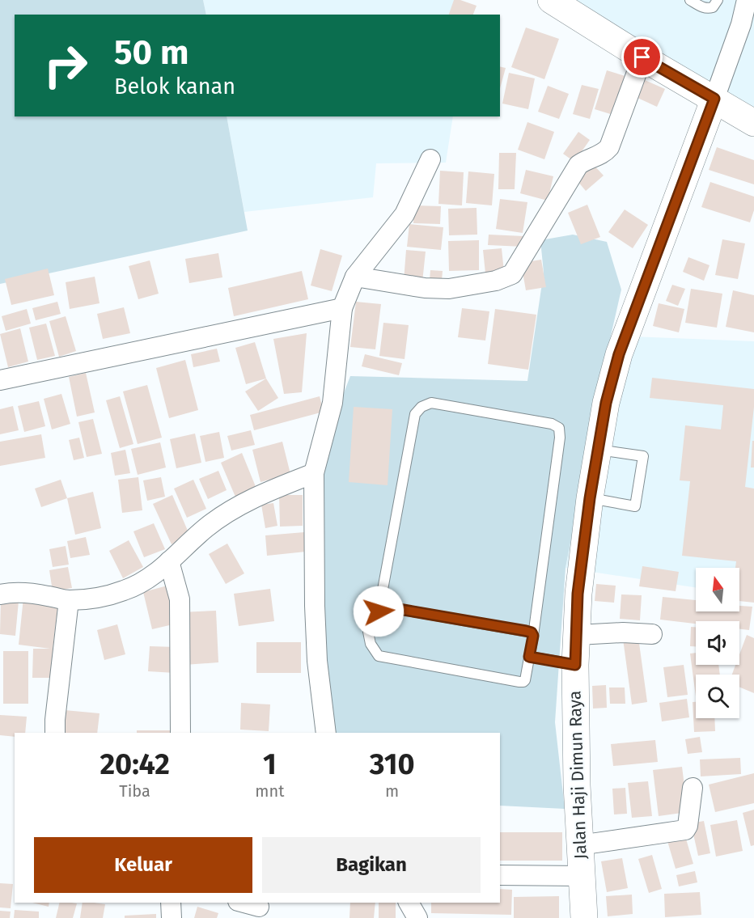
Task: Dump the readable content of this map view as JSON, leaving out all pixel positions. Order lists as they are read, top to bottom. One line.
{"streets":{"street":["Jalan Haji Dimun Raya"]},"north":"top","page":{"turn":["50 m","Belok kanan"],"eta":["20:42","Tiba","1","mnt","310","m"],"buttons":["Keluar","Bagikan"]}}
